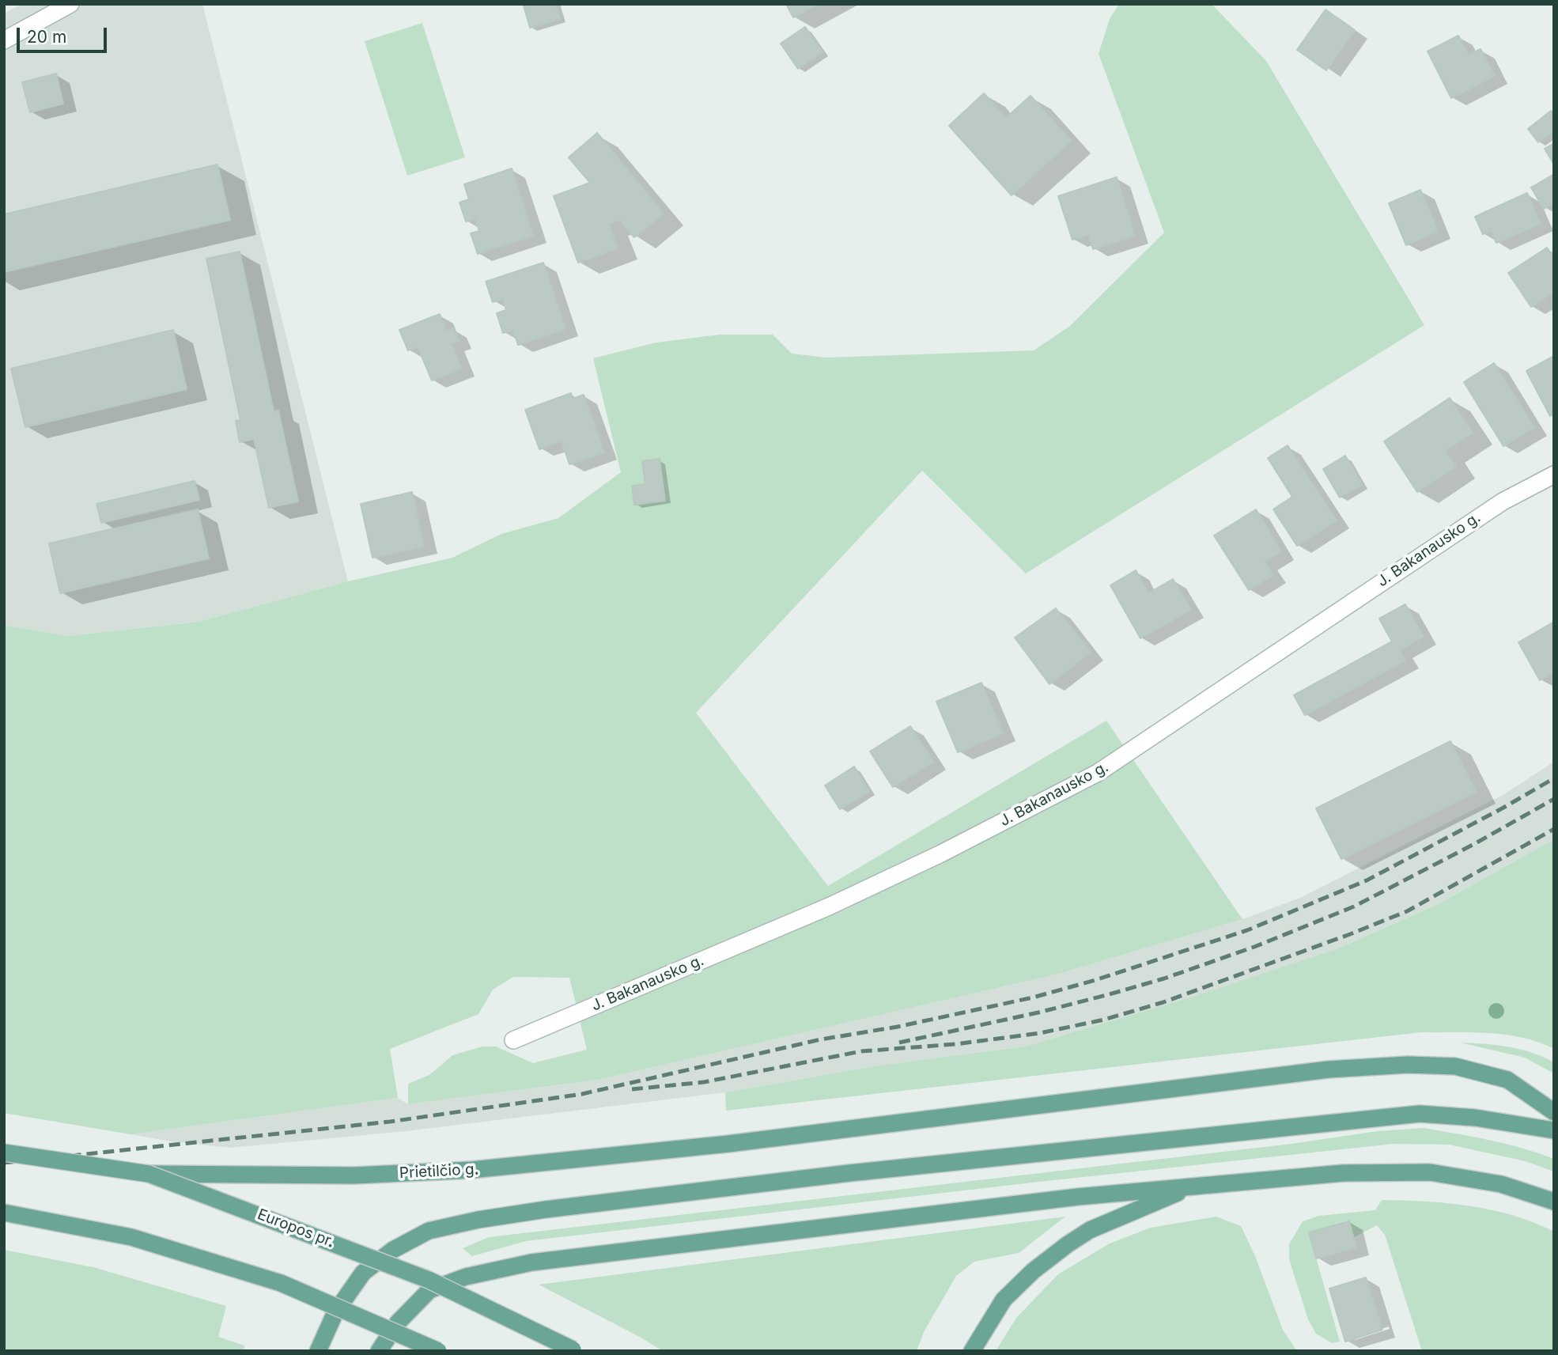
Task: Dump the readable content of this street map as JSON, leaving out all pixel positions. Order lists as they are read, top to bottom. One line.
{"streets":{"main road":["Prietilčio g.","Europos pr."],"street":["J. Bakanausko g."]},"crossings":[["Prietilčio g.","Europos pr."]],"scale_bar":"20 m"}
